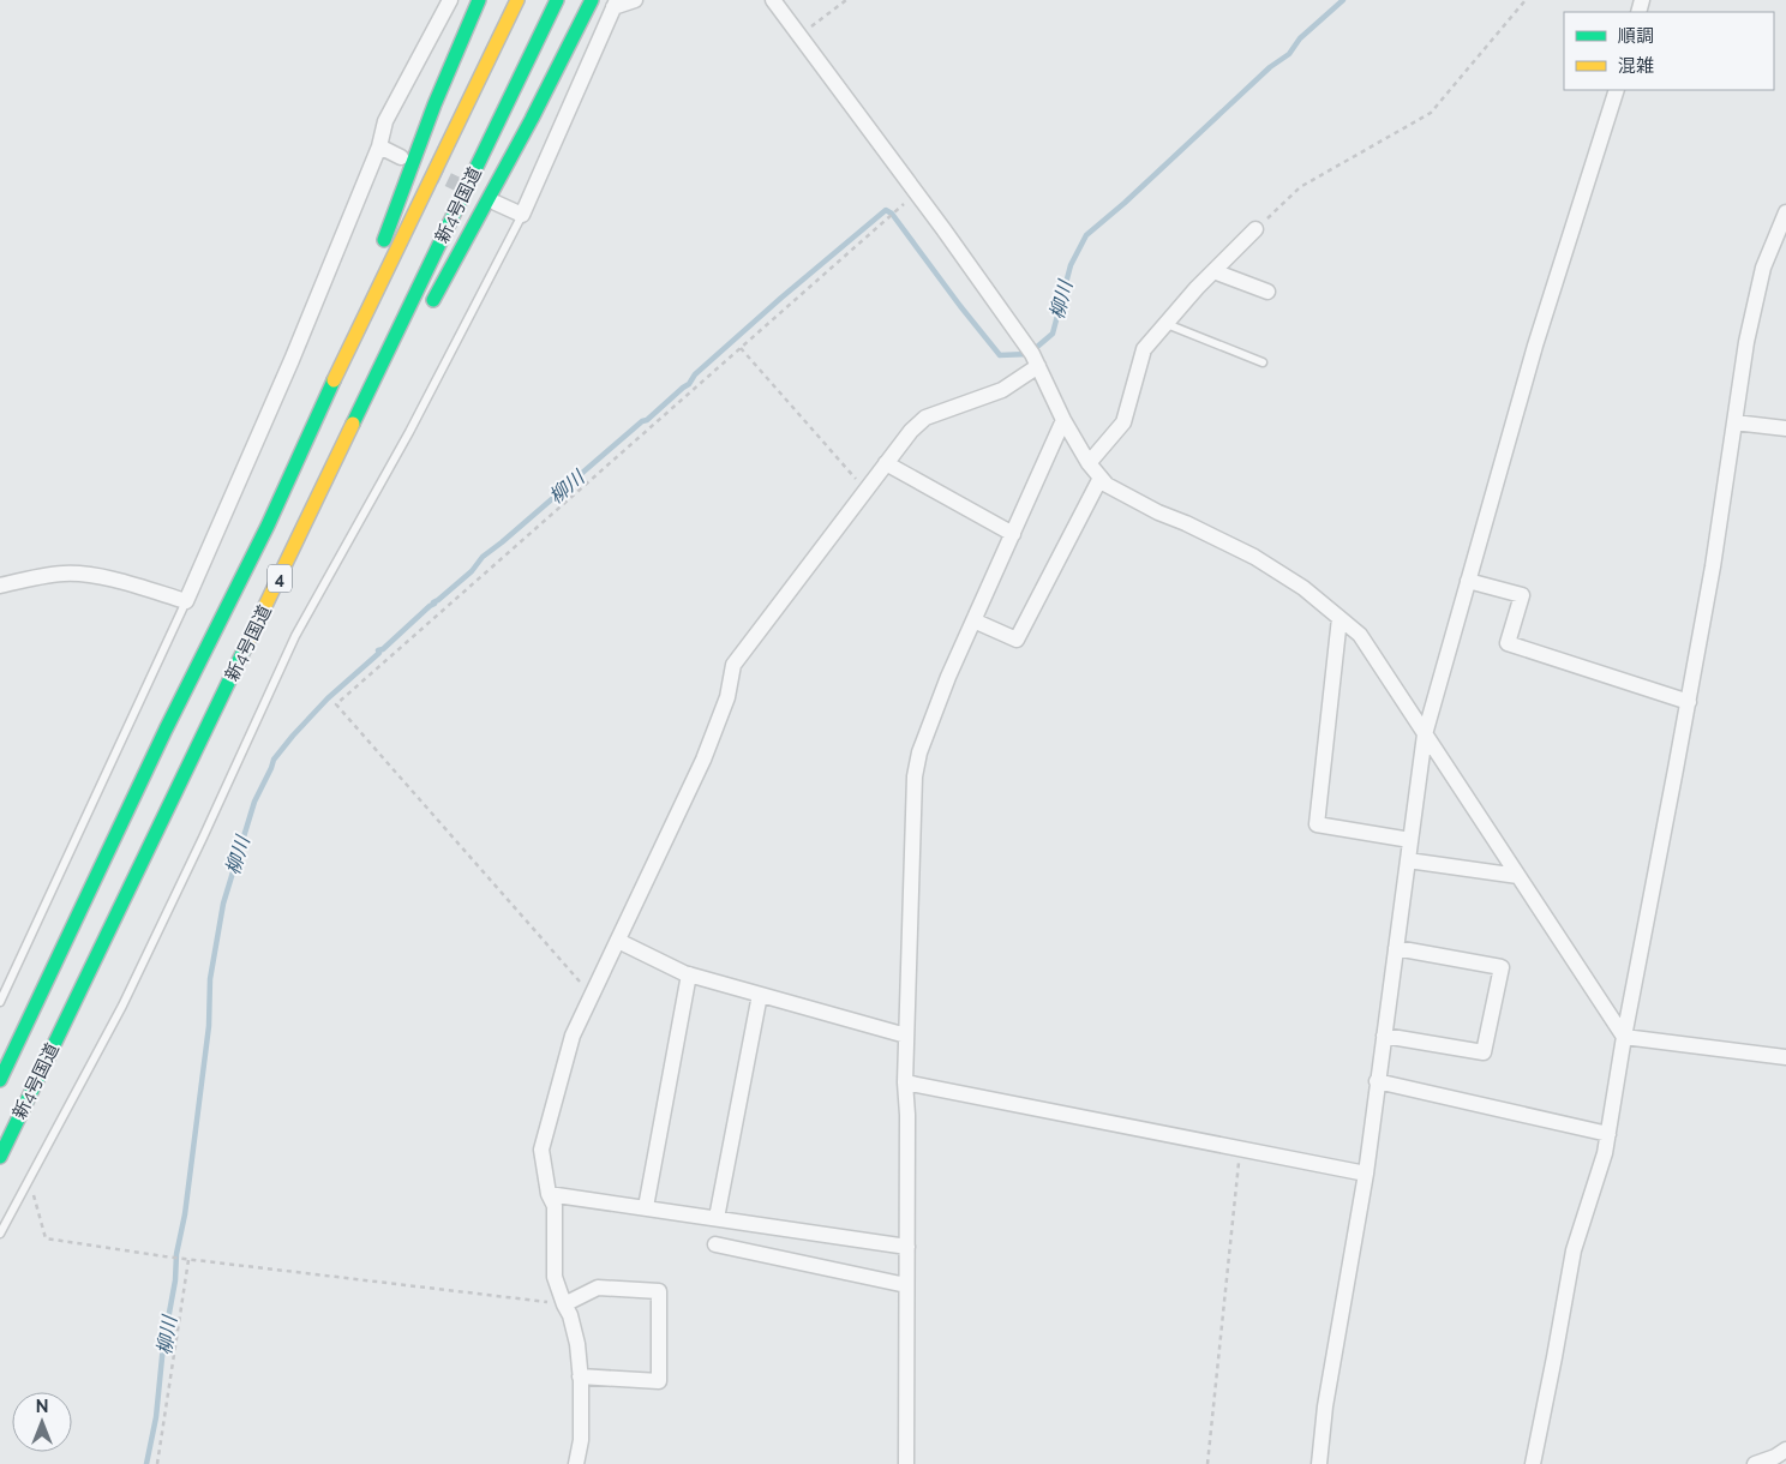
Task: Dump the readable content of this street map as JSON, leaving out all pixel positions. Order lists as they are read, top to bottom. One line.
{"streets":{"highway":["新4号国道","4"]},"water":["柳川"],"legend":["順調","混雑"],"north":"top"}
